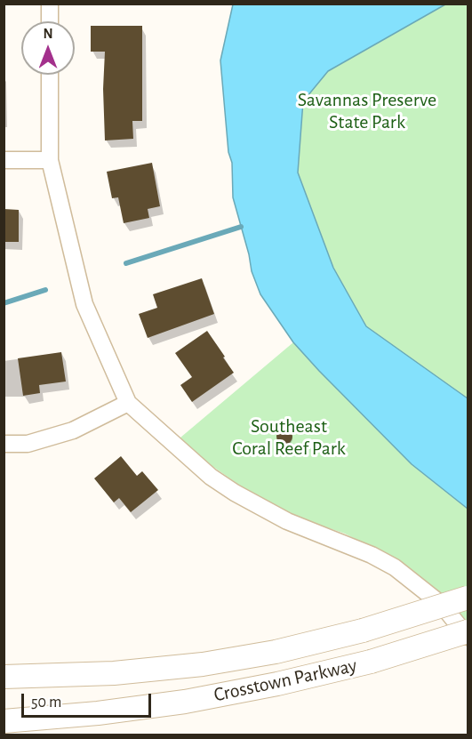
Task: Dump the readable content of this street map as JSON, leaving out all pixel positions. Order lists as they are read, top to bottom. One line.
{"streets":{"main road":["Crosstown Parkway"]},"parks":["Savannas Preserve State Park","Southeast Coral Reef Park"],"scale_bar":"50 m","north":"top"}
